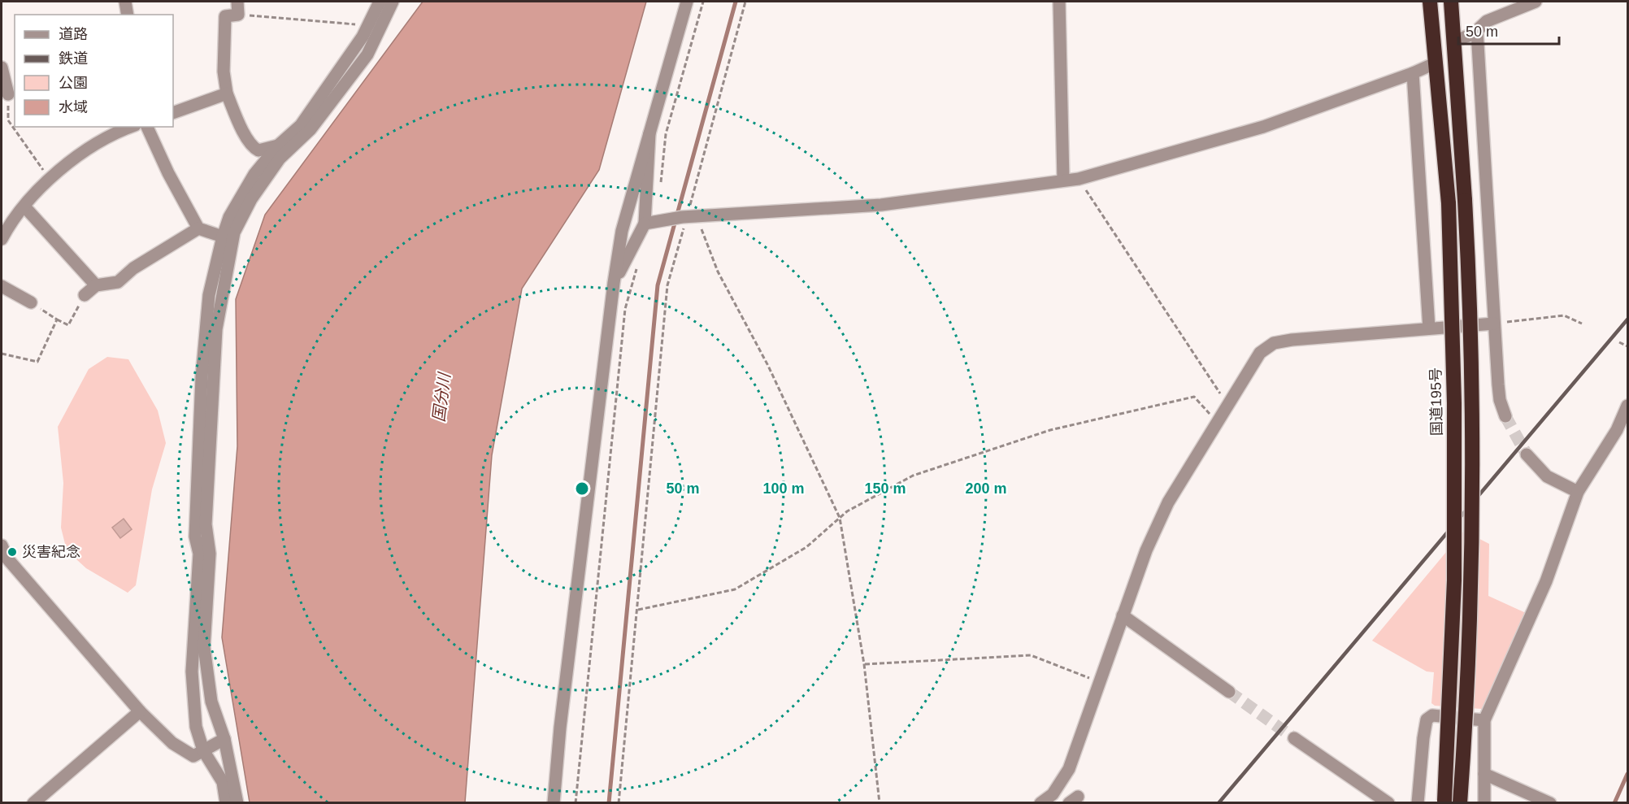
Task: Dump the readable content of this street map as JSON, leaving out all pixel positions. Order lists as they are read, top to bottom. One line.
{"streets":{"highway":["国道195号"]},"water":["国分川"],"places":["災害紀念"],"legend":["道路","鉄道","公園","水域"],"scale_bar":"50 m","rings":["50 m","100 m","150 m","200 m"]}
